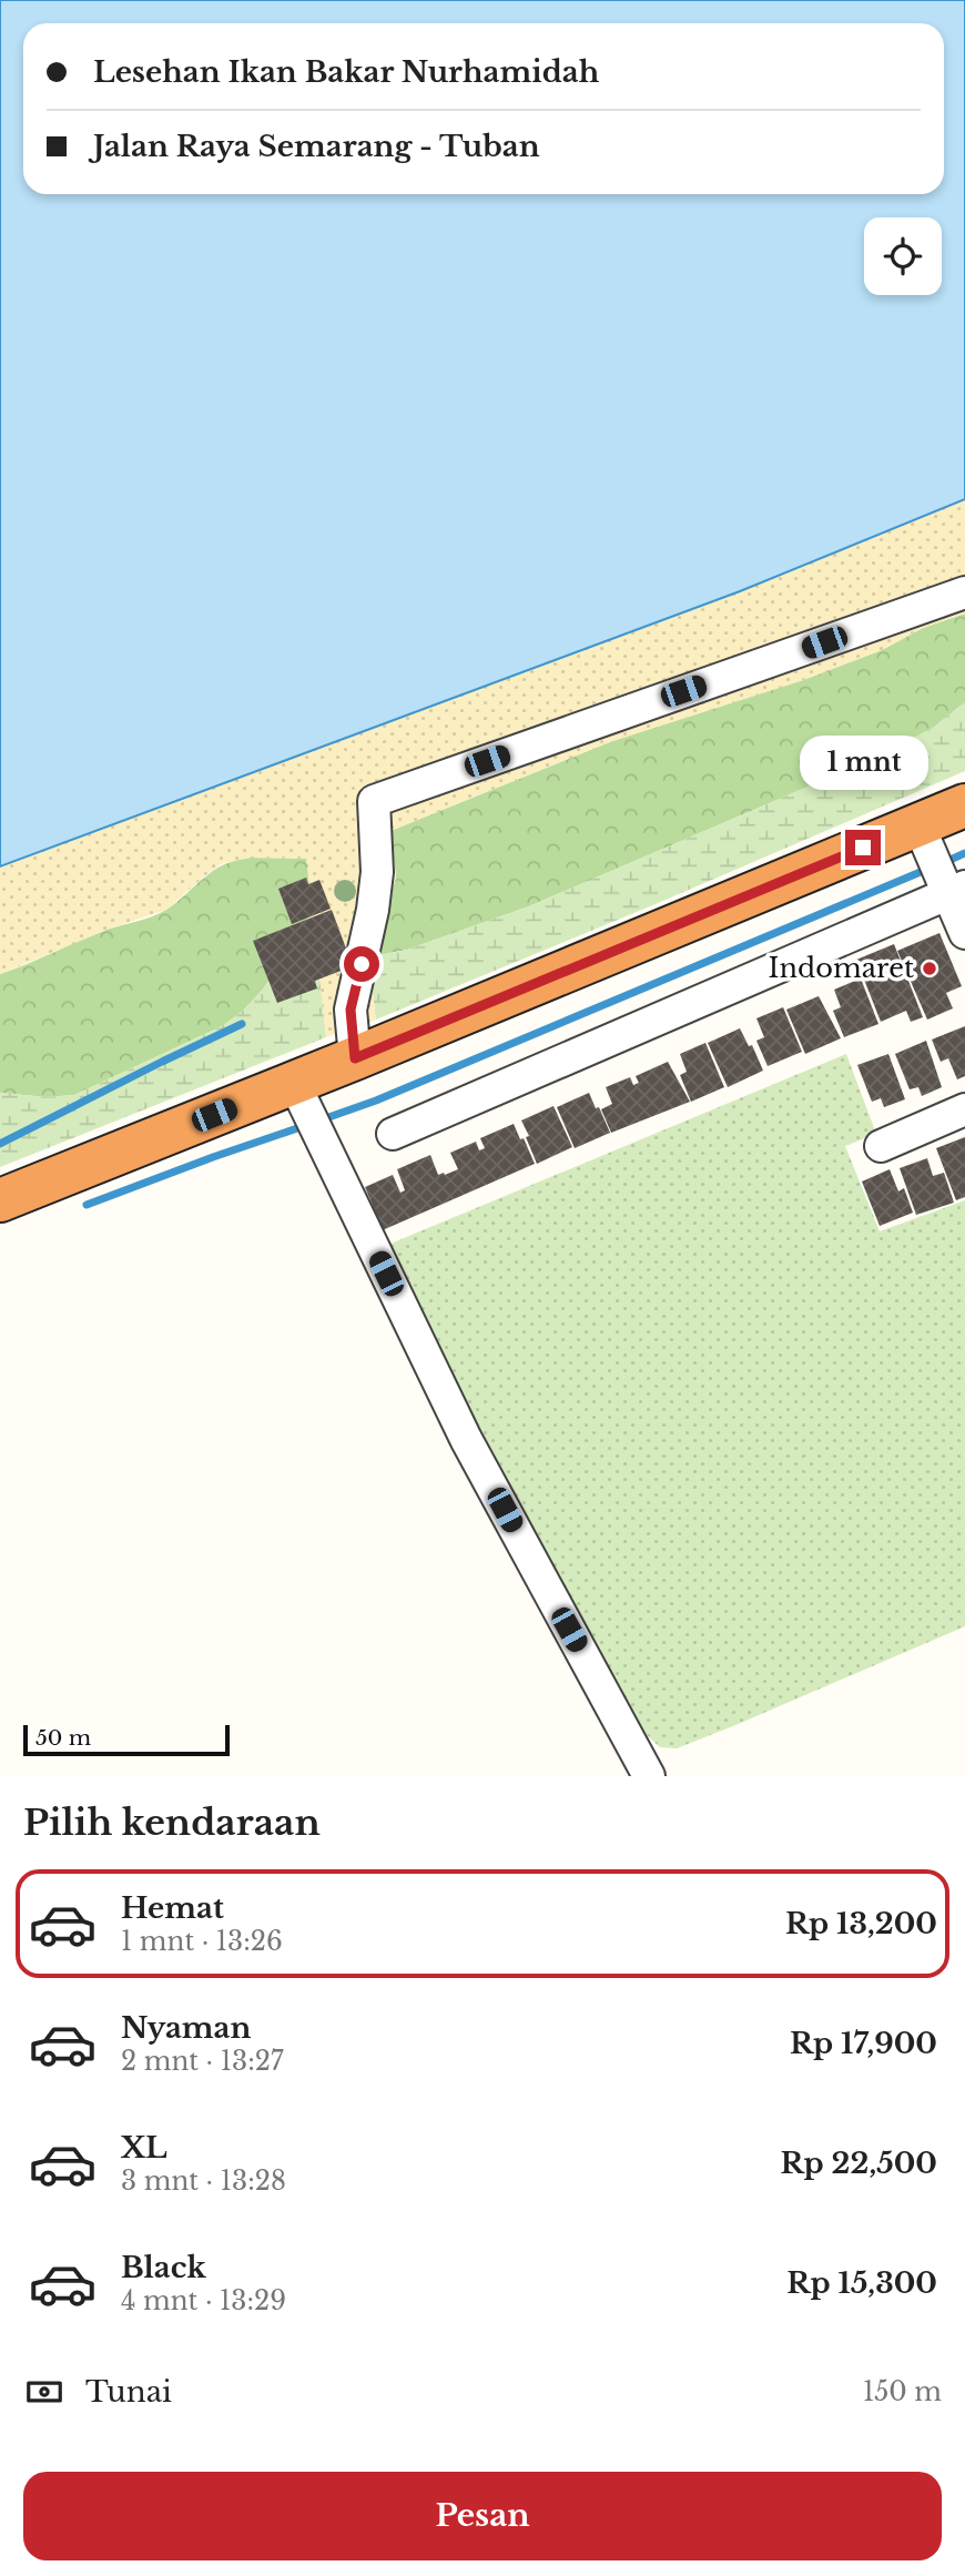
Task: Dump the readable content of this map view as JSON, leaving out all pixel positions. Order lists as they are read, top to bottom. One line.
{"places":["Indomaret"],"scale_bar":"50 m","page":{"banner":["Lesehan Ikan Bakar Nurhamidah","Jalan Raya Semarang - Tuban"],"bubble":"1 mnt","scale":"50 m","heading":"Pilih kendaraan","list":[{"name":"Hemat","note":"1 mnt · 13:26","value":"Rp 13,200"},{"name":"Nyaman","note":"2 mnt · 13:27","value":"Rp 17,900"},{"name":"XL","note":"3 mnt · 13:28","value":"Rp 22,500"},{"name":"Black","note":"4 mnt · 13:29","value":"Rp 15,300"}],"pay":["Tunai","150 m"],"buttons":"Pesan"}}
